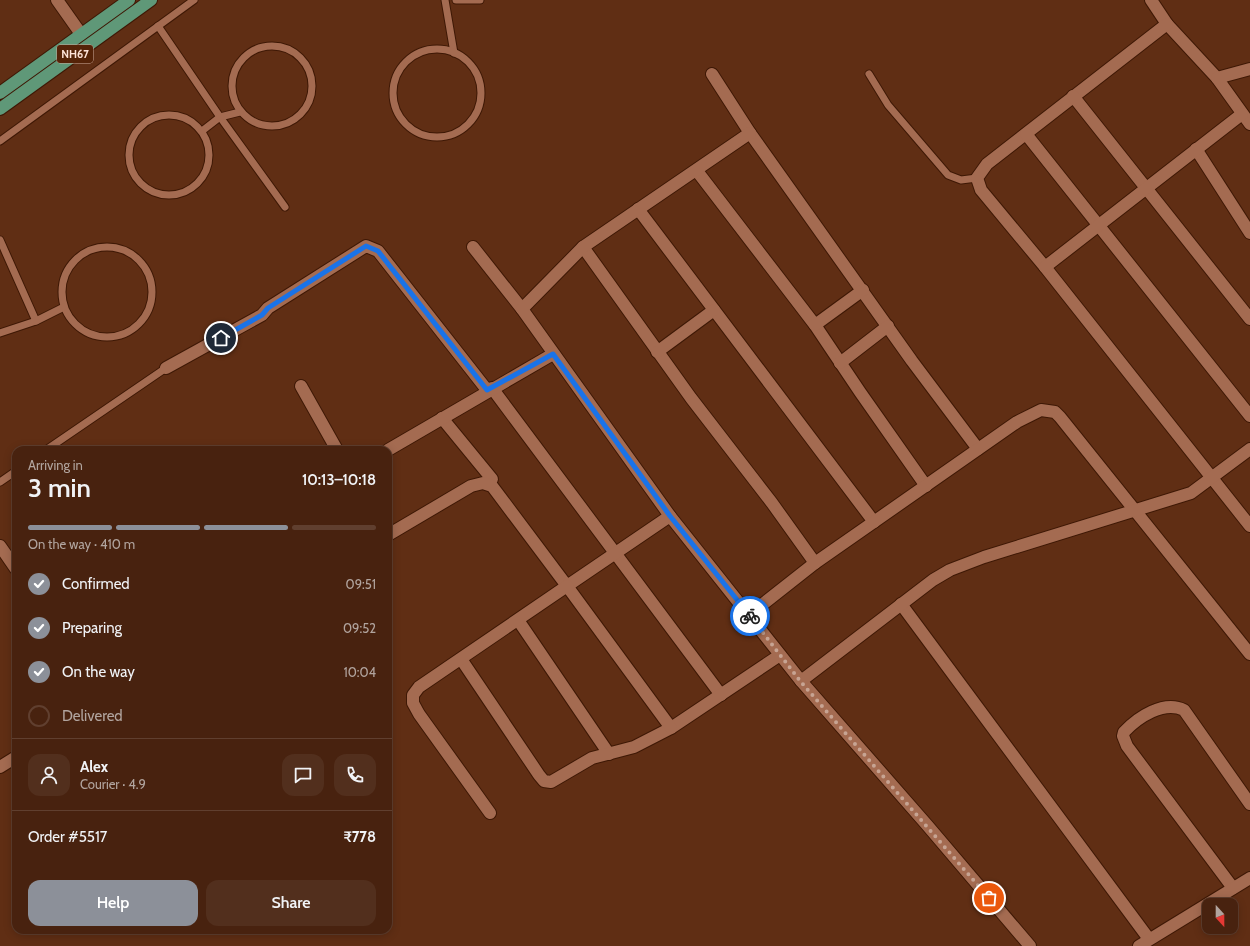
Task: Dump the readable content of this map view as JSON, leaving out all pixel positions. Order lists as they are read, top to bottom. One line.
{"streets":{"highway":["NH67"]},"north":"bottom","page":{"heading":["3 min","Arriving in","10:13–10:18"],"panel":["Alex","Courier · 4.9","Order #5517","₹778"],"bar":"On the way · 410 m","list":[["Confirmed","09:51"],["Preparing","09:52"],["On the way","10:04"],"Delivered"],"buttons":["Help","Share"]}}
